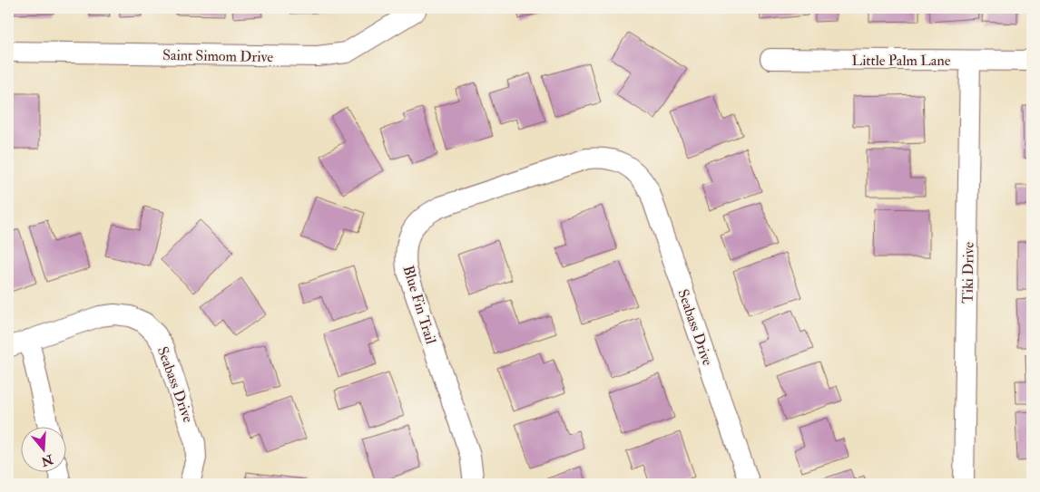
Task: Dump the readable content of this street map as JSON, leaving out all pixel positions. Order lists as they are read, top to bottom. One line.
{"streets":{"street":["Saint Simom Drive","Little Palm Lane","Tiki Drive","Blue Fin Trail","Seabass Drive"]},"crossings":[["Little Palm Lane","Tiki Drive"],["Blue Fin Trail","Seabass Drive"]],"north":"bottom"}
